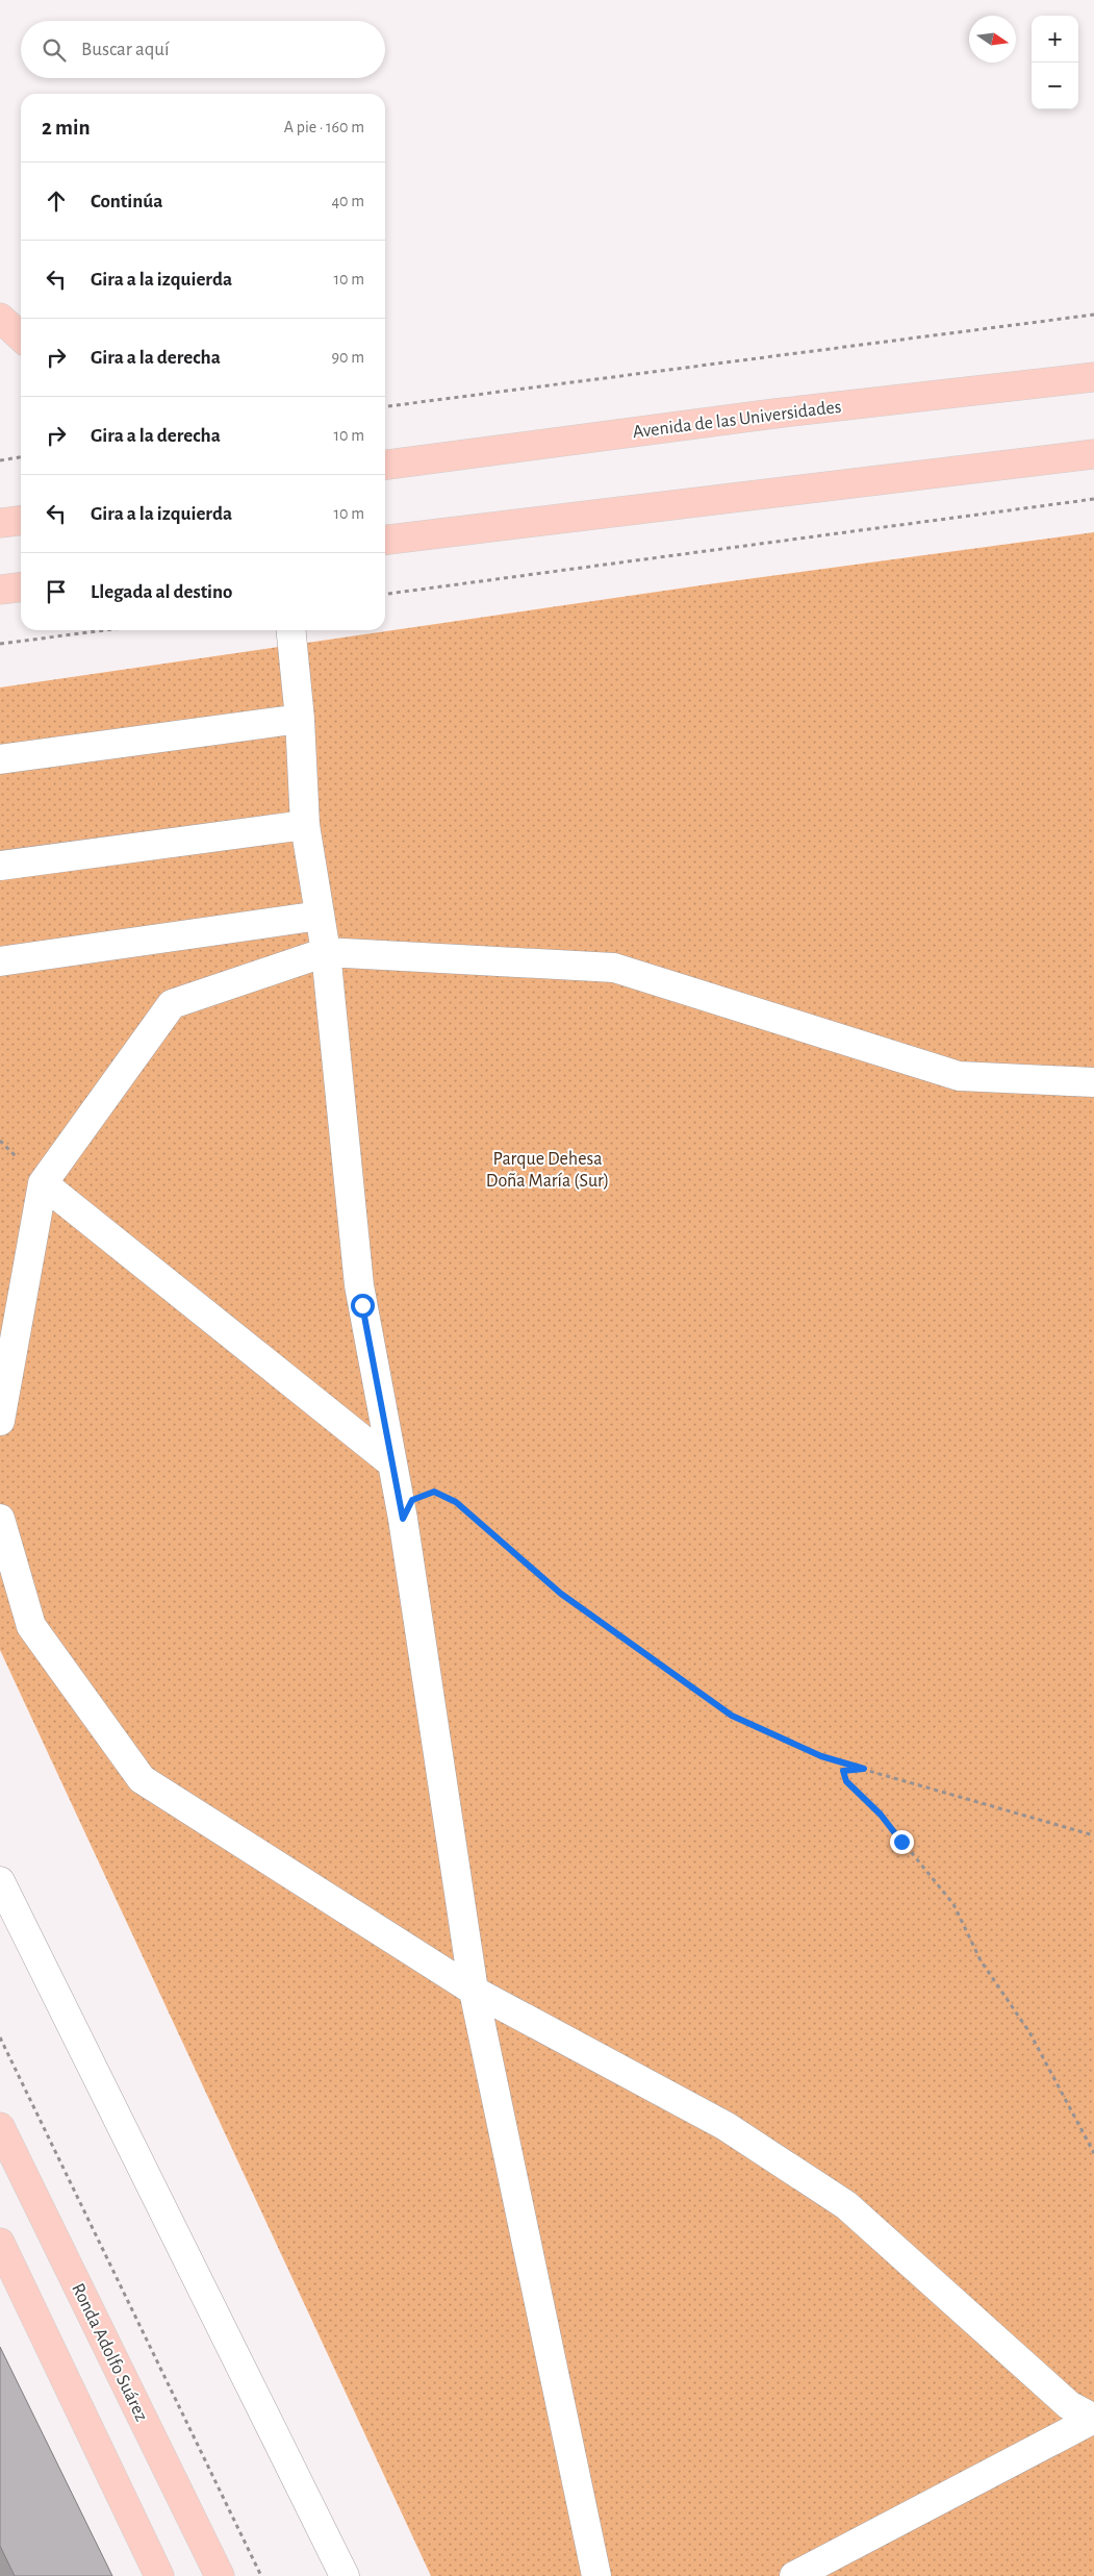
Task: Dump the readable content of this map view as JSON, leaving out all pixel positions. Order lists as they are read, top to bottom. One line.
{"streets":{"main road":["Avenida de las Universidades","Ronda Adolfo Suárez"]},"parks":["Parque Dehesa Doña María (Sur)"],"north":"right","page":{"map_buttons":["+","−"],"search":"Buscar aquí","heading":["2 min","A pie · 160 m"],"list":[["Continúa","40 m"],["Gira a la izquierda","10 m"],["Gira a la derecha","90 m"],["Gira a la derecha","10 m"],["Gira a la izquierda","10 m"],"Llegada al destino"]}}
